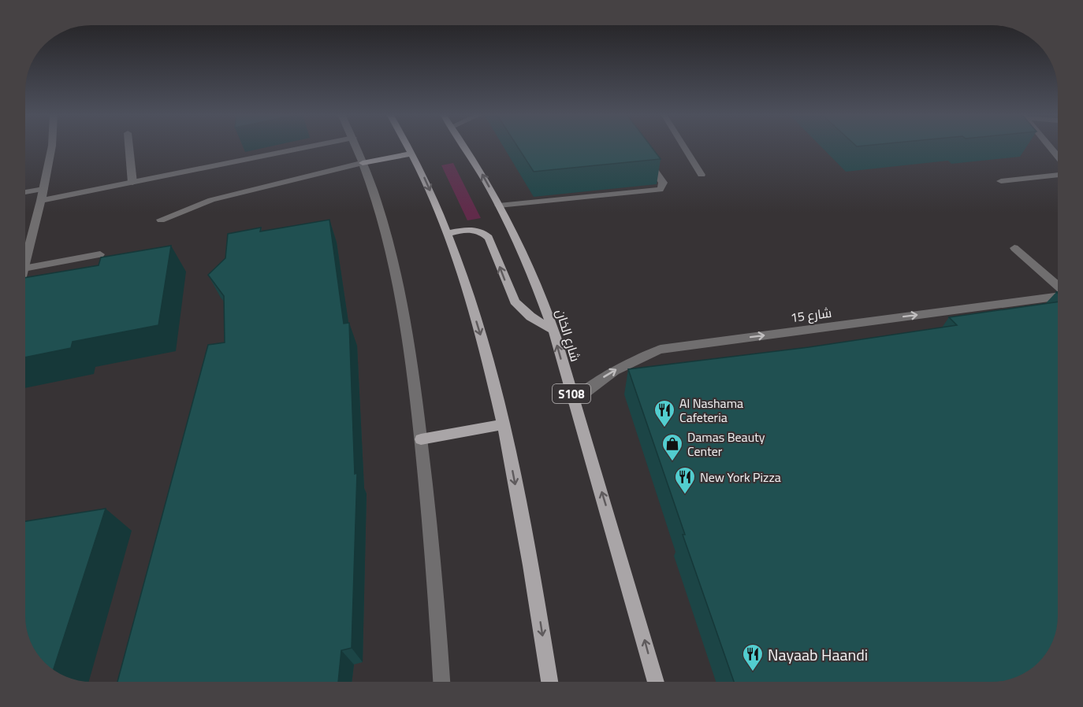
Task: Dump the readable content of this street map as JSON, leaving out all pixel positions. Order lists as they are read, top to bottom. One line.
{"streets":{"main road":["شارع الخان","S108"],"street":["شارع 15"]},"crossings":[["شارع 15","شارع الخان"]],"one_way":["شارع 15"],"places":{"restaurant":["Al Nashama Cafeteria","New York Pizza","Nayaab Haandi"],"shop":["Damas Beauty Center"]}}
